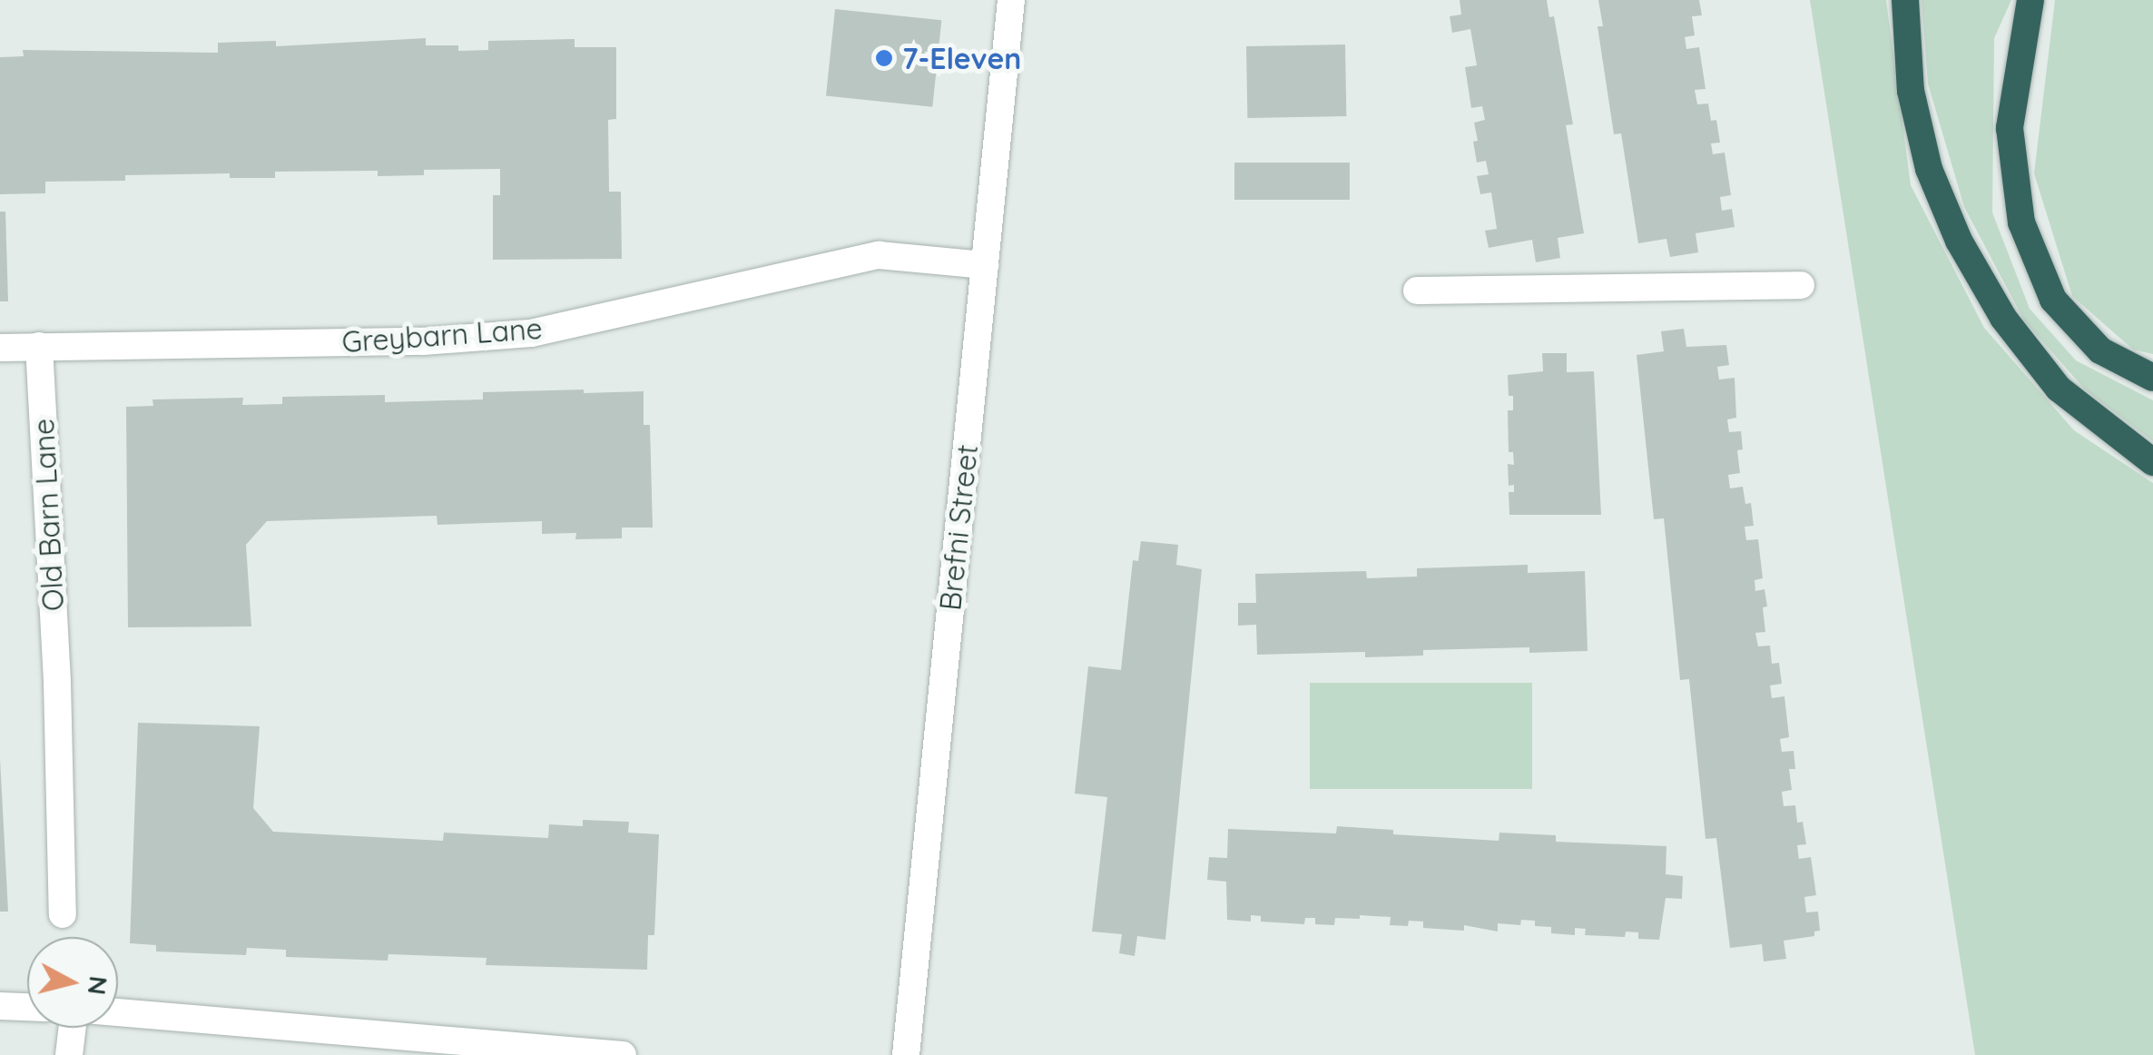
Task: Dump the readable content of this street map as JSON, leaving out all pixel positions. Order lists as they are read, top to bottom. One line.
{"streets":{"street":["Greybarn Lane","Old Barn Lane","Brefni Street"]},"crossings":[["Greybarn Lane","Old Barn Lane"],["Greybarn Lane","Brefni Street"]],"places":["7-Eleven"],"north":"right"}
